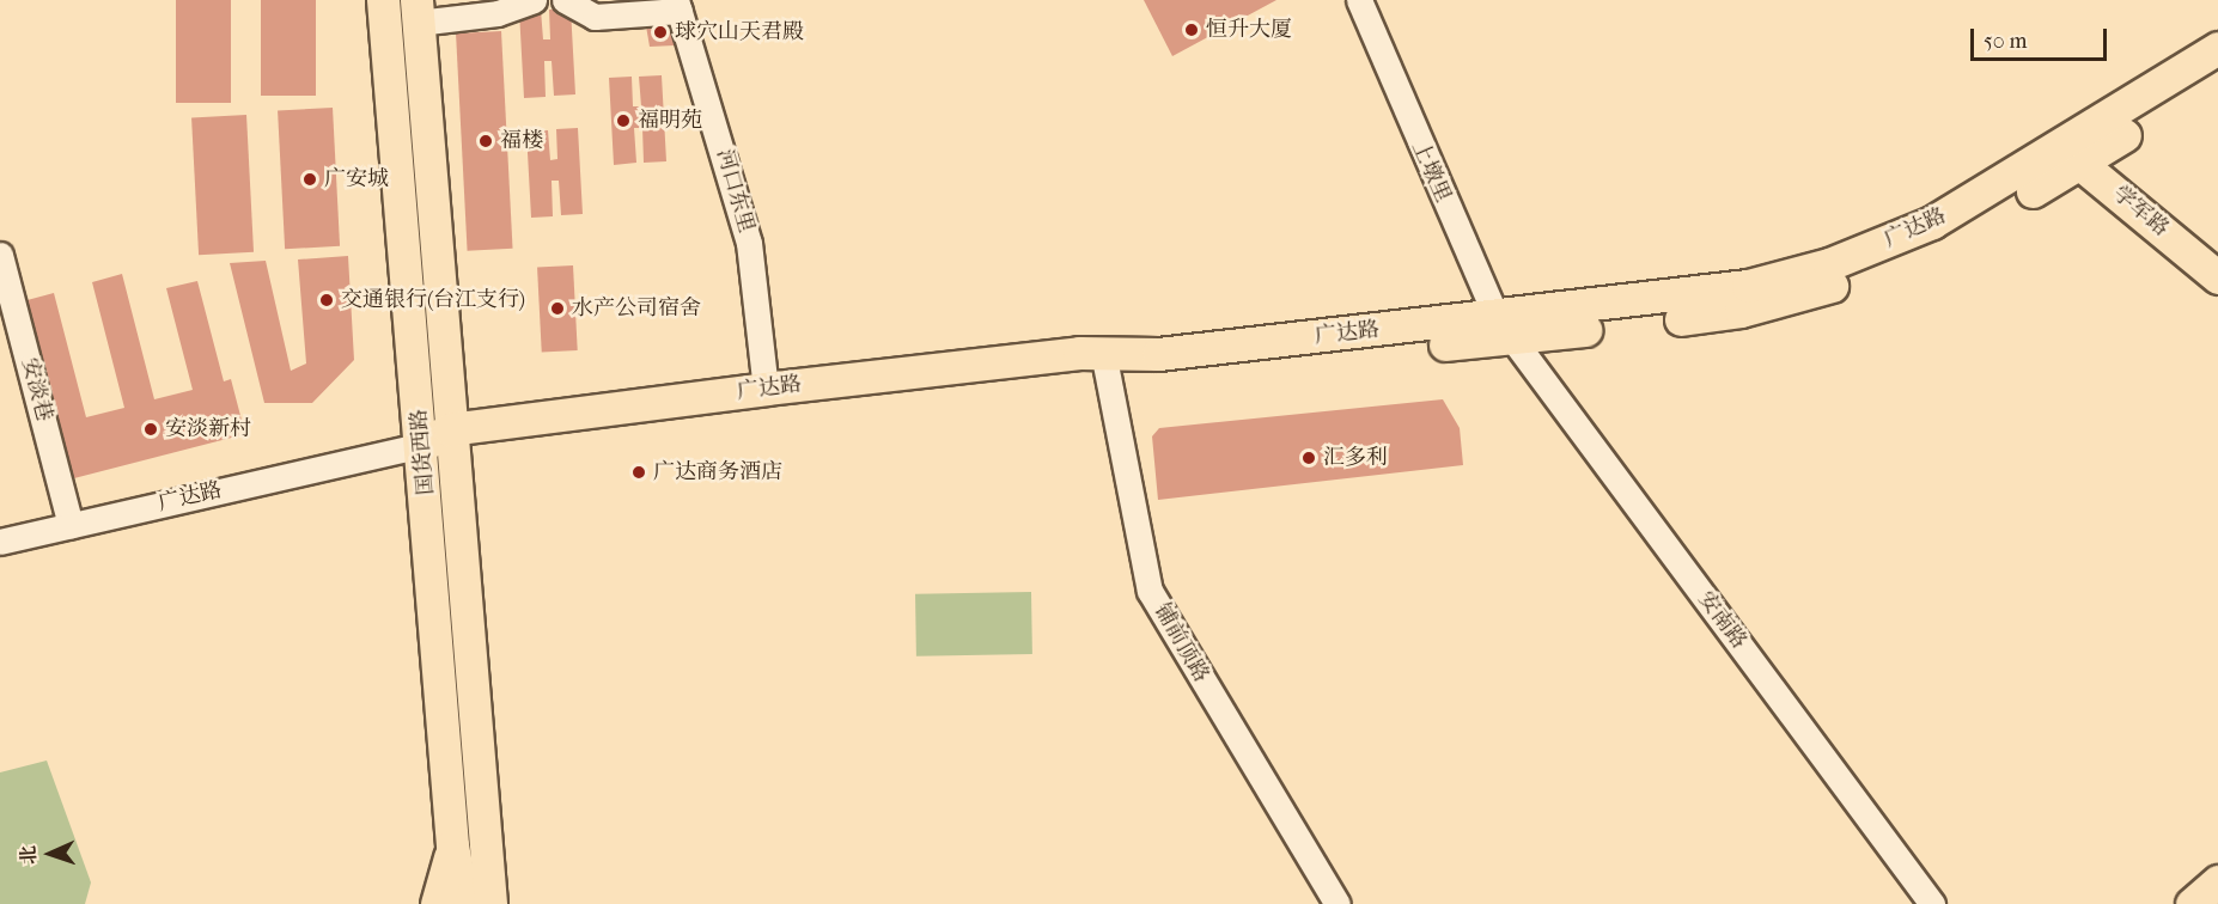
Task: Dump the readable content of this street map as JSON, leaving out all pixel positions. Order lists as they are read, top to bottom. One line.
{"streets":{"main road":["学军路","广达路","国货西路"],"street":["上墩里","河口东里","安淡巷","安南路","铺前顶路"]},"crossings":[["上墩里","广达路"],["上墩里","安南路"],["河口东里","广达路"],["学军路","广达路"],["广达路","安淡巷"],["广达路","国货西路"],["广达路","安南路"],["广达路","铺前顶路"]],"places":["恒升大厦","球穴山天君殿","福明苑","福楼","广安城","交通银行(台江支行)","水产公司宿舍","安淡新村","汇多利","广达商务酒店"],"scale_bar":"50 m","north":"left"}
